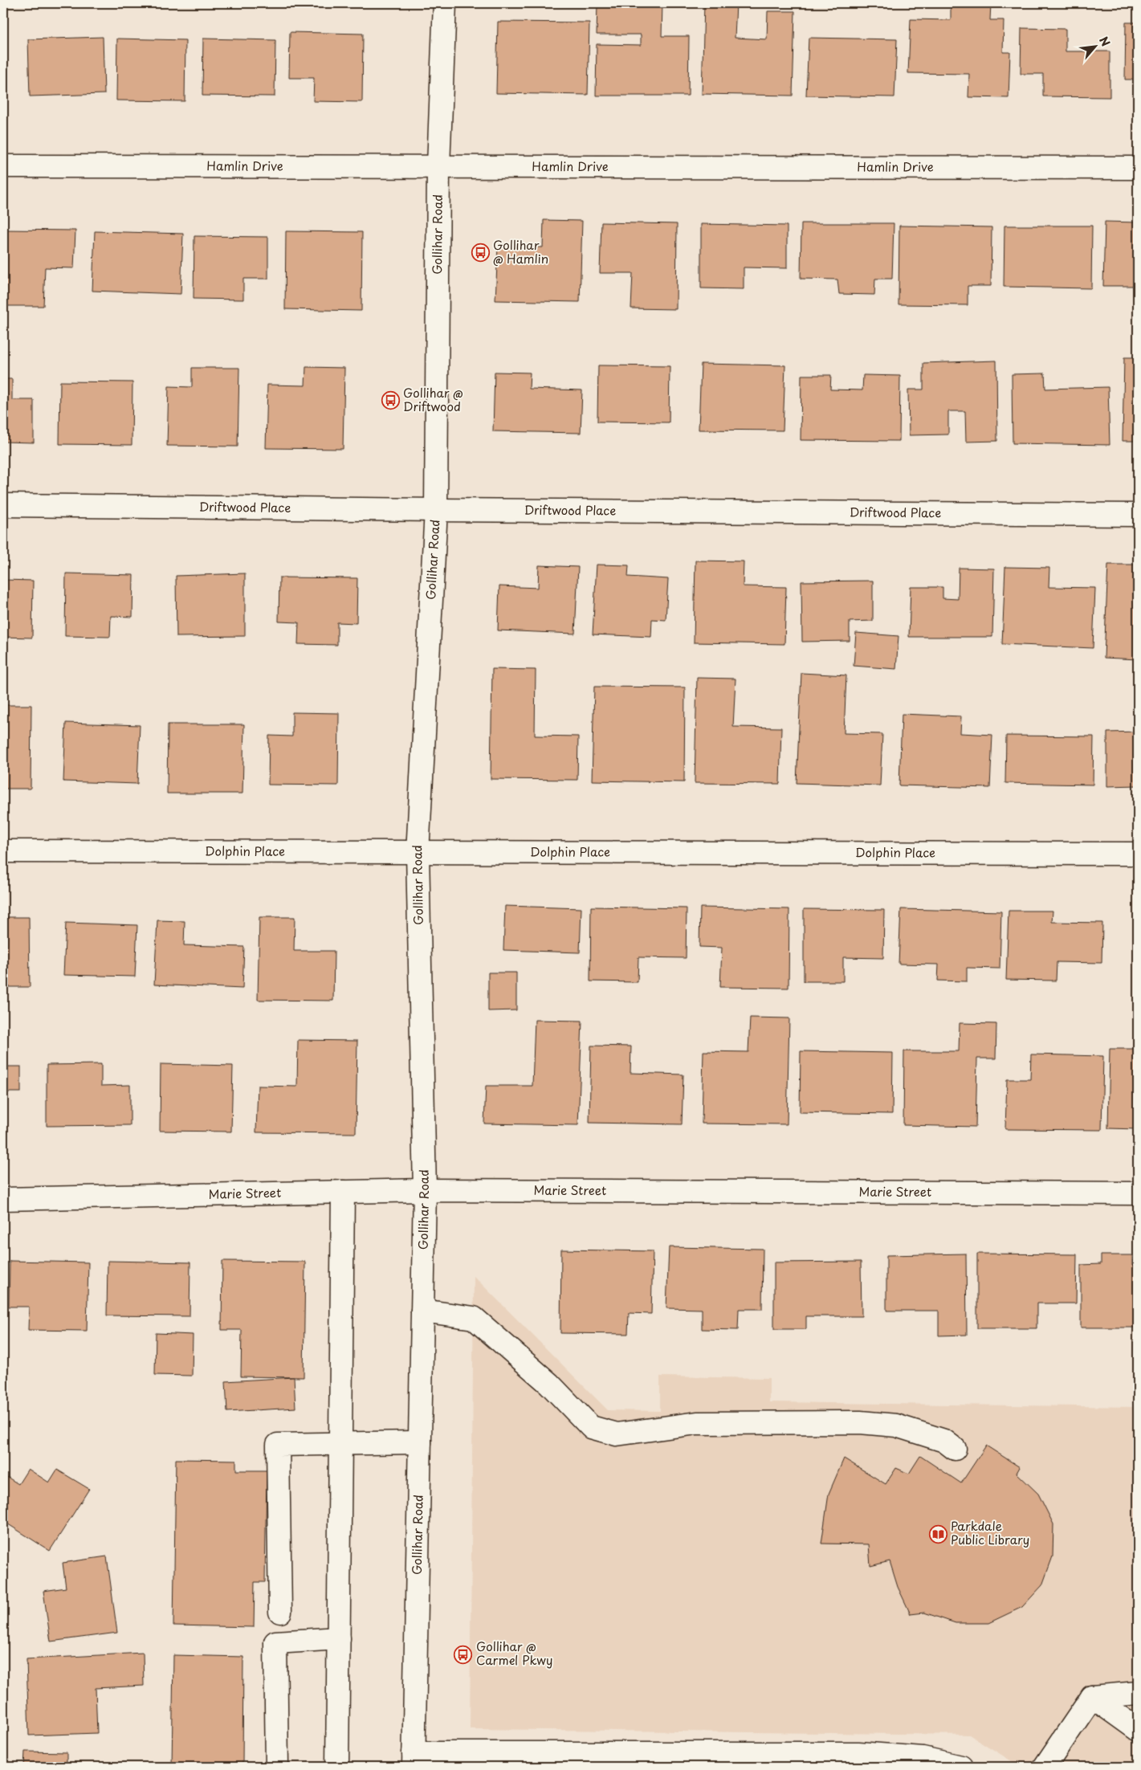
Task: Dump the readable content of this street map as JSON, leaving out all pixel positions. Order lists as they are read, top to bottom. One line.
{"streets":{"street":["Hamlin Drive","Gollihar Road","Driftwood Place","Dolphin Place","Marie Street"]},"crossings":[["Hamlin Drive","Gollihar Road"],["Gollihar Road","Driftwood Place"],["Gollihar Road","Dolphin Place"],["Gollihar Road","Marie Street"]],"places":{"bus stop":["Gollihar @ Hamlin","Gollihar @ Driftwood","Gollihar @ Carmel Pkwy"],"library":["Parkdale Public Library"]},"north":"top right"}
